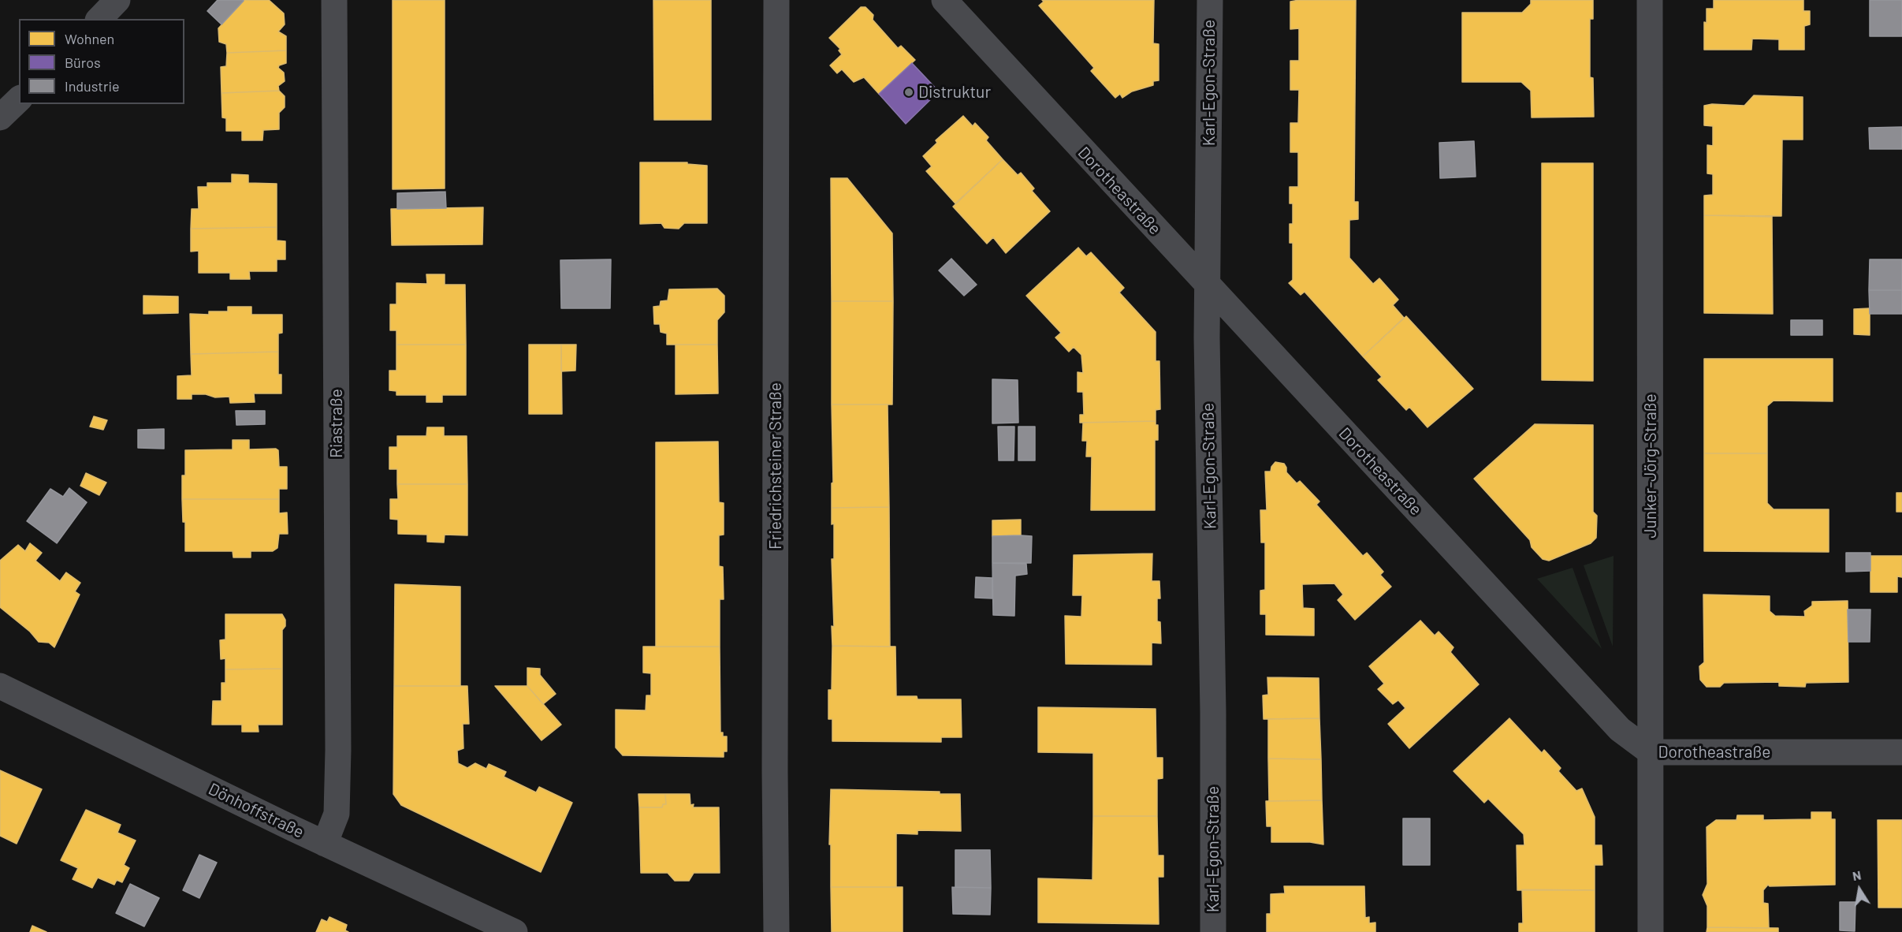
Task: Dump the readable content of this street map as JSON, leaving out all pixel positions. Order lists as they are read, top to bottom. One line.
{"streets":{"street":["Karl-Egon-Straße","Dorotheastraße","Riastraße","Friedrichsteiner Straße","Junker-Jörg-Straße","Dönhoffstraße"]},"crossings":[["Karl-Egon-Straße","Dorotheastraße"],["Dorotheastraße","Junker-Jörg-Straße"],["Riastraße","Dönhoffstraße"]],"places":["Distruktur"],"legend":["Wohnen","Büros","Industrie"],"north":"top"}
